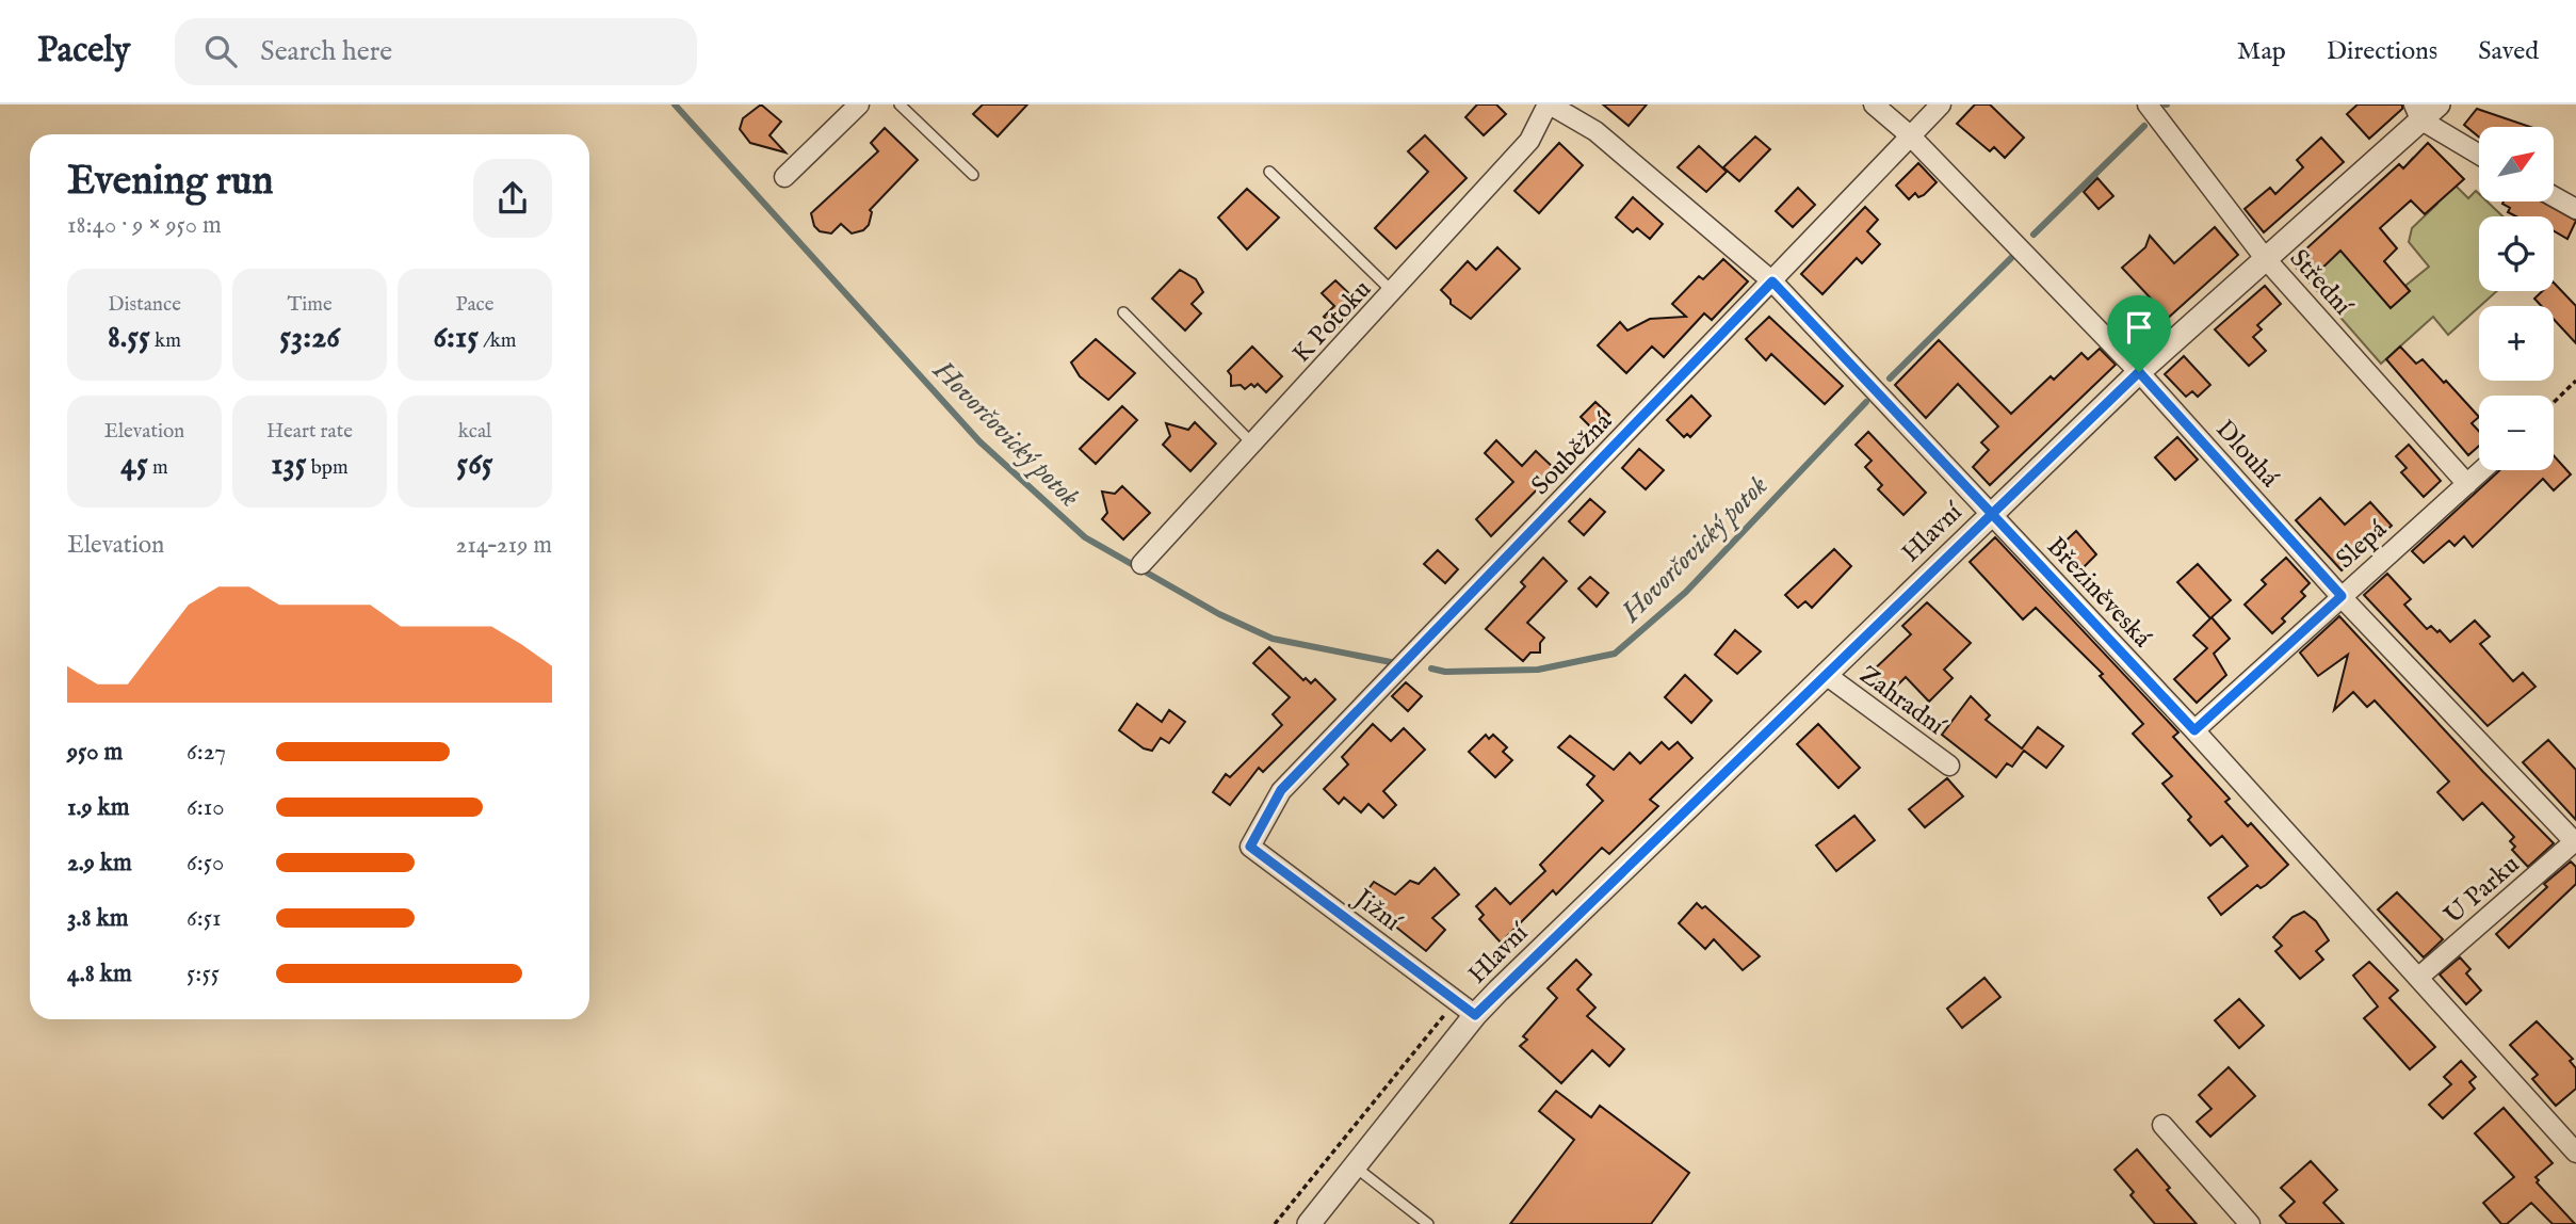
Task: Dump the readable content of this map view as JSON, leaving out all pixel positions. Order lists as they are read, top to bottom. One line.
{"streets":{"street":["Střední","K Potoku","Souběžná","Dlouhá","Hlavní","Slepá","Březiněveská","Zahradní","U Parku","Jižní"]},"crossings":[["Střední","Hlavní"],["Střední","Slepá"],["K Potoku","Březiněveská"],["Souběžná","Dlouhá"],["Souběžná","Březiněveská"],["Souběžná","Jižní"],["Dlouhá","Hlavní"],["Dlouhá","Slepá"],["Dlouhá","U Parku"],["Hlavní","Březiněveská"],["Hlavní","Zahradní"],["Hlavní","Jižní"],["Slepá","Březiněveská"],["Březiněveská","U Parku"]],"water":["Hovorčovický potok"],"north":"top right","page":{"header":"Pacely","search":"Search here","nav":["Map","Directions","Saved"],"map_buttons":["+","−"],"heading":["Evening run","18:40 · 9 × 950 m"],"stats":[["Distance","8.55 km"],["Time","53:26"],["Pace","6:15 /km"],["Elevation","45 m"],["Heart rate","135 bpm"],["kcal","565"]],"chart":["Elevation","214–219 m"],"list":[{"name":"950 m","note":"6:27"},{"name":"1.9 km","note":"6:10"},{"name":"2.9 km","note":"6:50"},{"name":"3.8 km","note":"6:51"},{"name":"4.8 km","note":"5:55"}]}}
